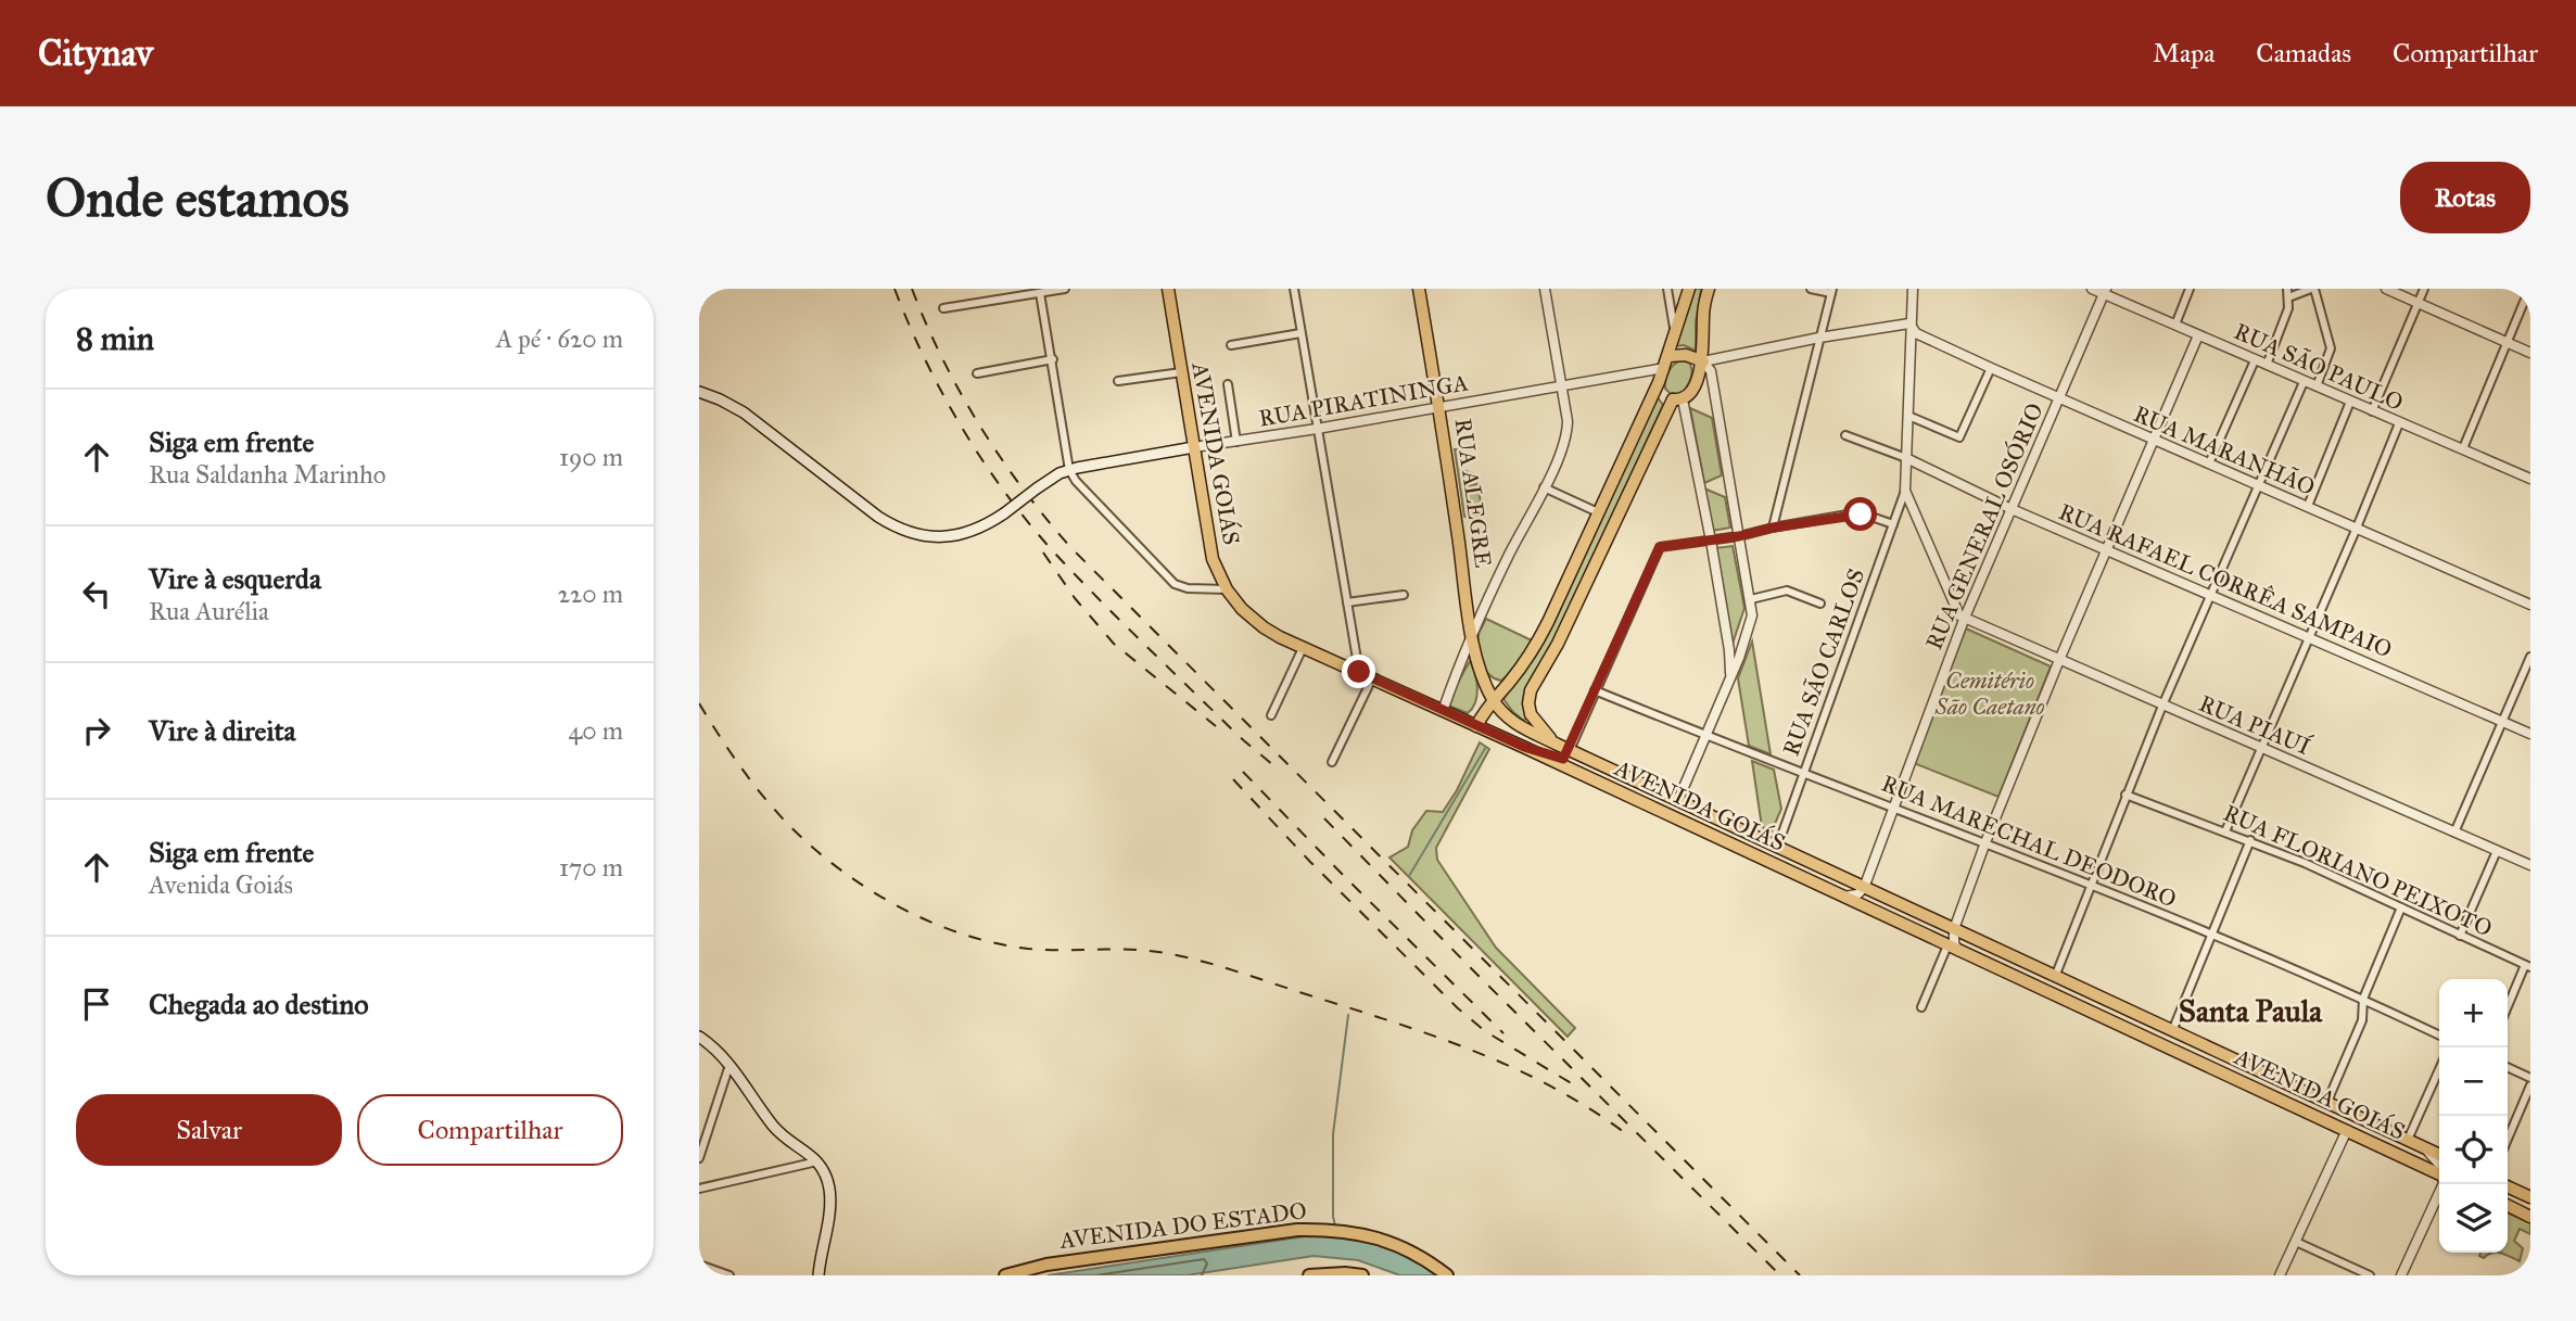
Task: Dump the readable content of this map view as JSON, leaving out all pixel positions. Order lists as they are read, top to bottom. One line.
{"streets":{"highway":["AVENIDA DO ESTADO"],"main road":["RUA PIRATININGA","AVENIDA GOIÁS","RUA ALEGRE"],"street":["RUA SÃO PAULO","RUA MARANHÃO","RUA GENERAL OSÓRIO","RUA RAFAEL CORRÊA SAMPAIO","RUA SÃO CARLOS","RUA PIAUÍ","RUA MARECHAL DEODORO","RUA FLORIANO PEIXOTO"]},"crossings":[["RUA SÃO PAULO","RUA GENERAL OSÓRIO"],["RUA PIRATININGA","AVENIDA GOIÁS"],["RUA PIRATININGA","RUA ALEGRE"],["RUA MARANHÃO","RUA GENERAL OSÓRIO"],["AVENIDA GOIÁS","RUA ALEGRE"],["AVENIDA GOIÁS","RUA GENERAL OSÓRIO"],["AVENIDA GOIÁS","RUA SÃO CARLOS"],["RUA GENERAL OSÓRIO","RUA RAFAEL CORRÊA SAMPAIO"],["RUA GENERAL OSÓRIO","RUA PIAUÍ"],["RUA GENERAL OSÓRIO","RUA MARECHAL DEODORO"],["RUA SÃO CARLOS","RUA MARECHAL DEODORO"]],"districts":["Santa Paula"],"parks":["Cemitério São Caetano"],"page":{"header":"Citynav","nav":["Mapa","Camadas","Compartilhar"],"buttons":["Rotas",["Salvar","Compartilhar"]],"title":"Onde estamos","heading":["8 min","A pé · 620 m"],"list":[["Siga em frente","Rua Saldanha Marinho","190 m"],["Vire à esquerda","Rua Aurélia","220 m"],["Vire à direita","40 m"],["Siga em frente","Avenida Goiás","170 m"],"Chegada ao destino"],"map_buttons":["+","−"]}}
